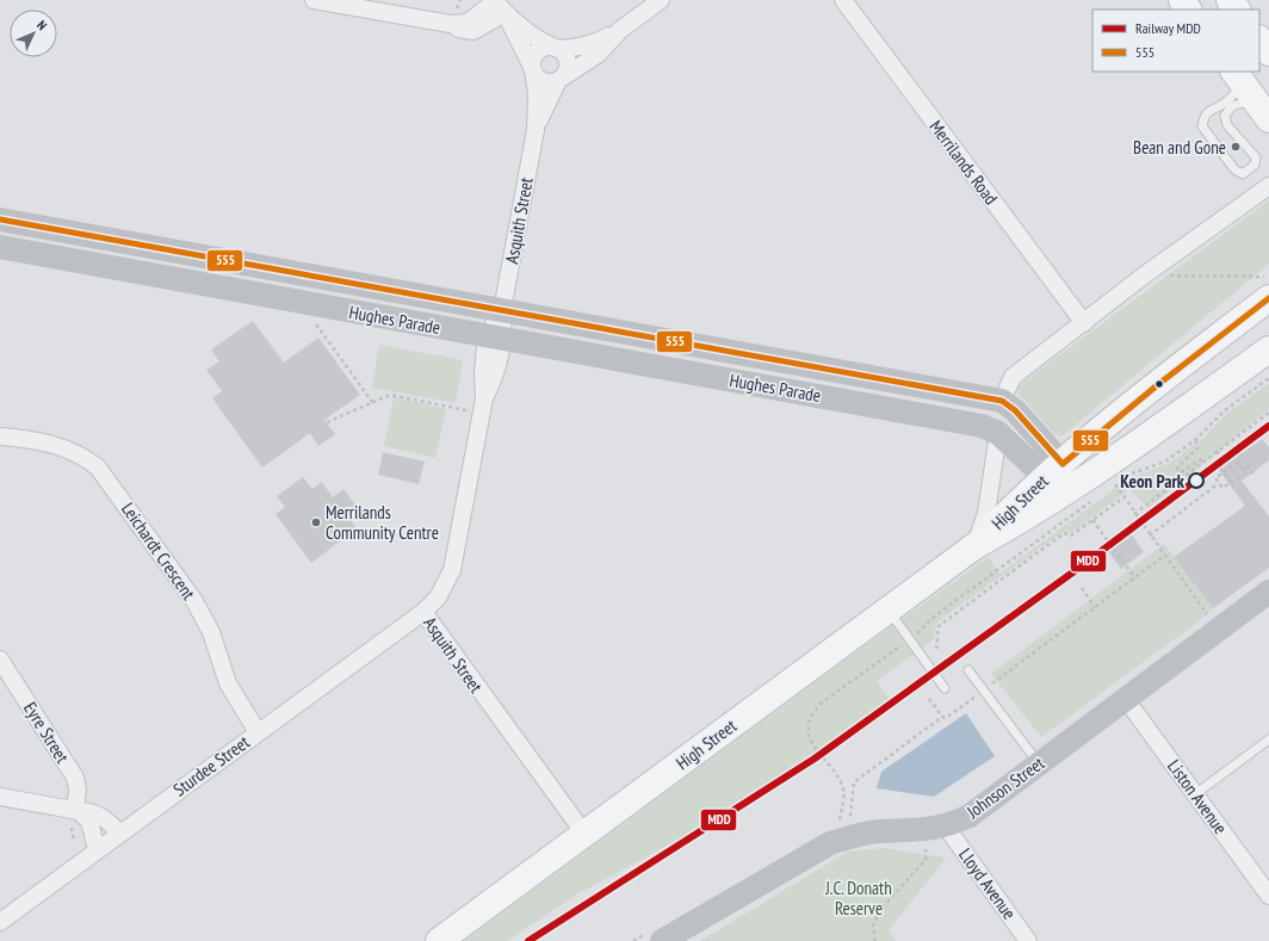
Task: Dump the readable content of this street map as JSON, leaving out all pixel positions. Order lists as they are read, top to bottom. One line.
{"streets":{"main road":["High Street"],"street":["Merrilands Road","Asquith Street","Hughes Parade","Leichardt Crescent","Eyre Street","Sturdee Street","Johnson Street","Liston Avenue","Lloyd Avenue"]},"crossings":[["Asquith Street","Hughes Parade"],["Asquith Street","High Street"],["Asquith Street","Sturdee Street"],["Hughes Parade","High Street"],["Leichardt Crescent","Sturdee Street"],["Johnson Street","Liston Avenue"],["Johnson Street","Lloyd Avenue"]],"parks":["J.C. Donath Reserve"],"places":["Bean and Gone","Keon Park","Merrilands Community Centre"],"lines":["transit line 555","rail line MDD"],"legend":["Railway MDD","555"],"north":"top right"}
